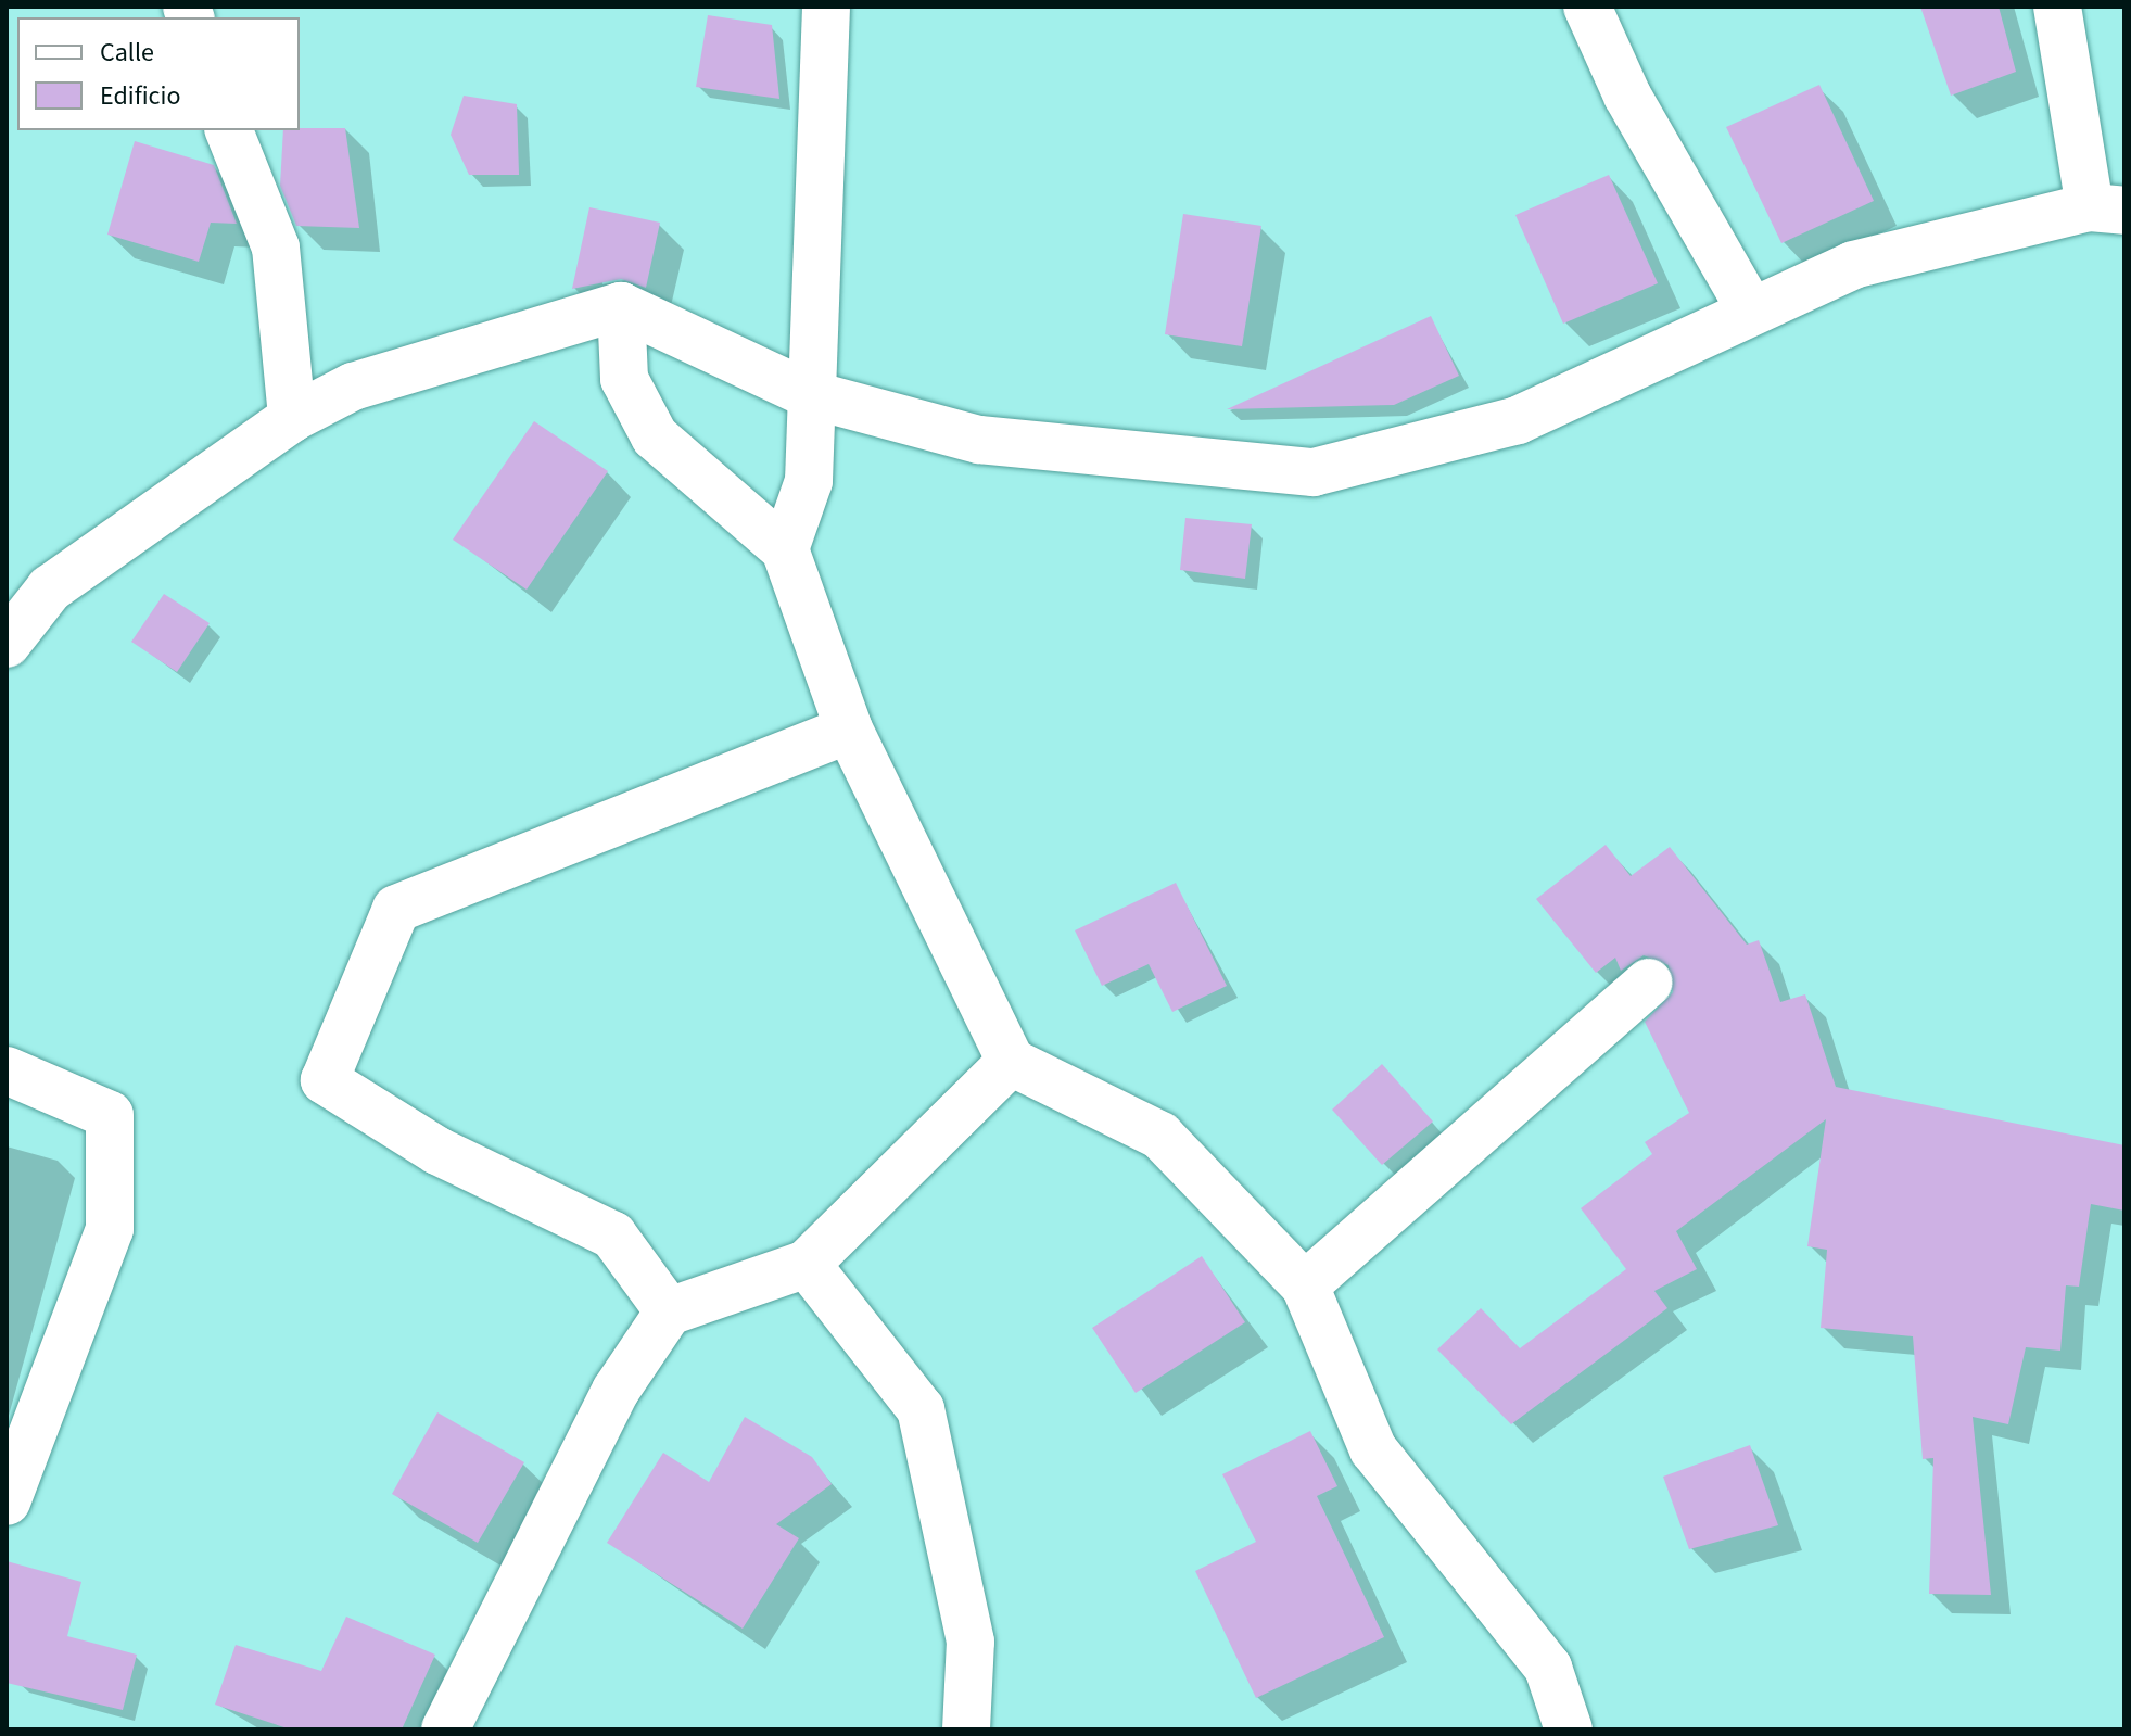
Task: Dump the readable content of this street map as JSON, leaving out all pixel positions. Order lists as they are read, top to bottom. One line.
{"legend":["Calle","Edificio"]}
